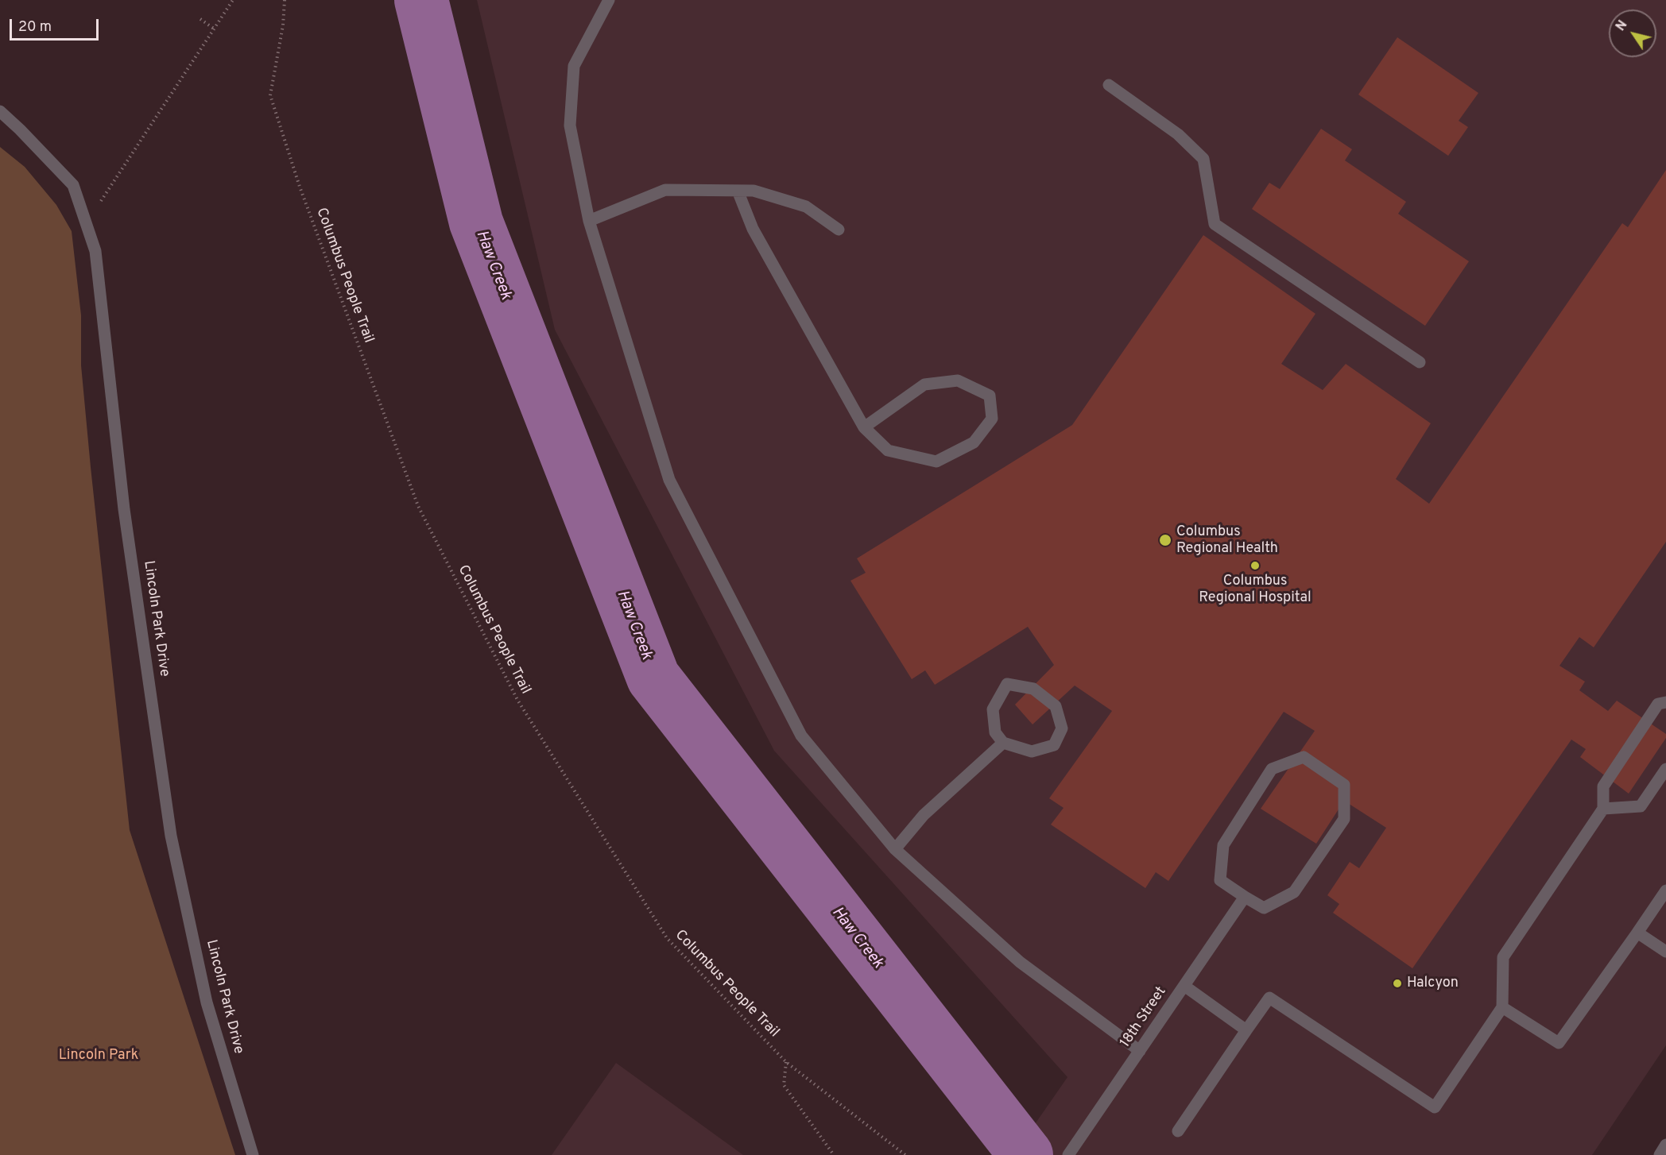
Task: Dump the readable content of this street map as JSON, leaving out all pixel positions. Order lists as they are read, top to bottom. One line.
{"streets":{"street":["Lincoln Park Drive","18th Street"],"path":["Columbus People Trail"]},"water":["Haw Creek"],"parks":["Lincoln Park"],"places":["Columbus Regional Health","Columbus Regional Hospital","Halcyon"],"scale_bar":"20 m","north":"top left"}
